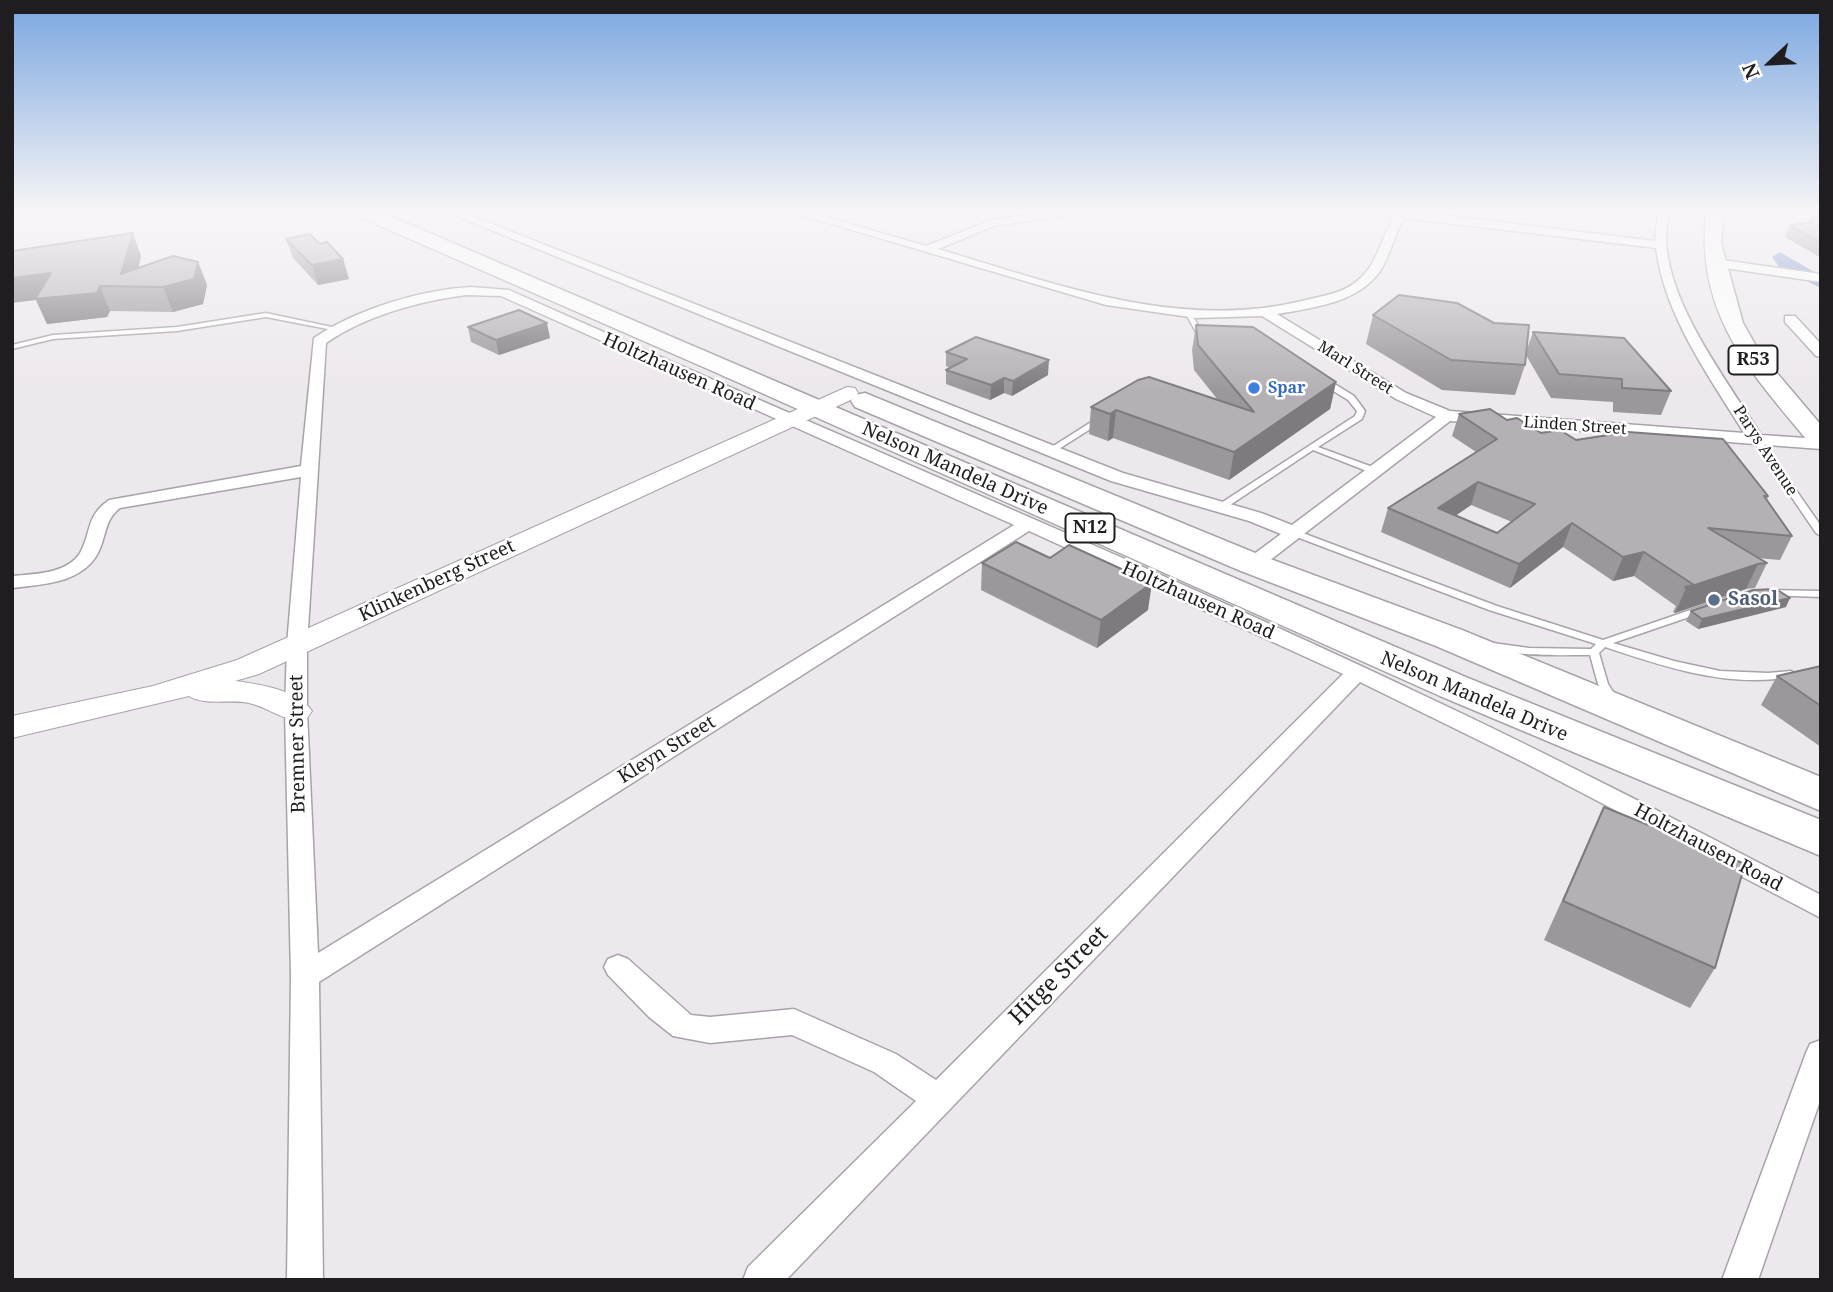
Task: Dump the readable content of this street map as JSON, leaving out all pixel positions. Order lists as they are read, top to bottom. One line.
{"streets":{"highway":["Nelson Mandela Drive","N12"],"main road":["R53"],"street":["Marl Street","Holtzhausen Road","Linden Street","Parys Avenue","Klinkenberg Street","Bremner Street","Kleyn Street","Hitge Street"]},"crossings":[["R53","Linden Street"],["Marl Street","Linden Street"],["Holtzhausen Road","Nelson Mandela Drive"],["Holtzhausen Road","Klinkenberg Street"],["Holtzhausen Road","Bremner Street"],["Holtzhausen Road","Kleyn Street"],["Holtzhausen Road","Hitge Street"],["Linden Street","Parys Avenue"],["Nelson Mandela Drive","Klinkenberg Street"],["Klinkenberg Street","Bremner Street"],["Bremner Street","Kleyn Street"]],"places":["Spar","Sasol"],"north":"bottom left"}
